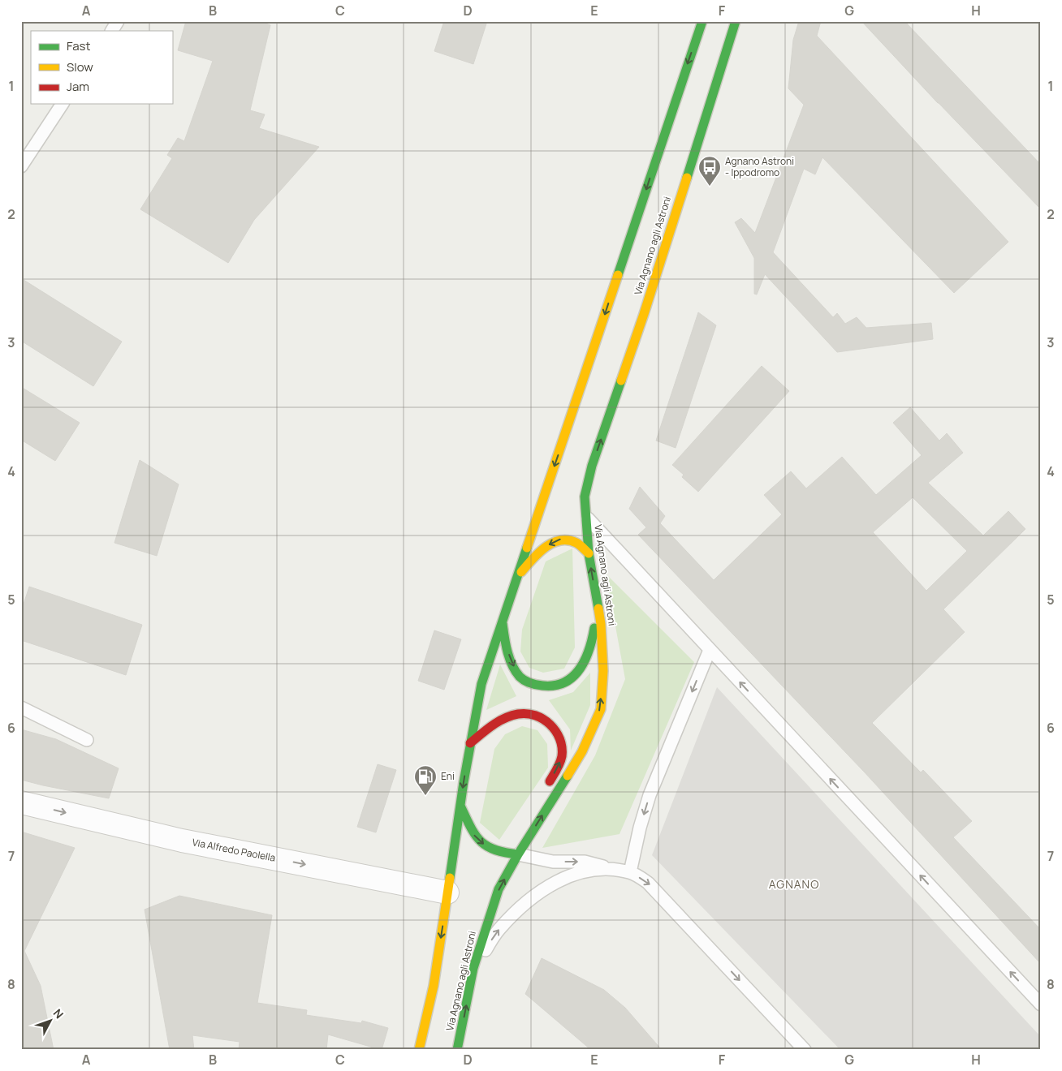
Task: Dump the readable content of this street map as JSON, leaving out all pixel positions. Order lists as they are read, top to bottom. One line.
{"streets":{"main road":["Via Agnano agli Astroni"],"street":["Via Alfredo Paolella"]},"one_way":["Via Alfredo Paolella"],"districts":["AGNANO"],"places":{"bus stop":["Agnano Astroni - Ippodromo"],"fuel station":["Eni"]},"legend":["Fast","Slow","Jam"],"north":"top right","grid":{"columns":["A","B","C","D","E","F","G","H"],"rows":["1","2","3","4","5","6","7","8"]}}
